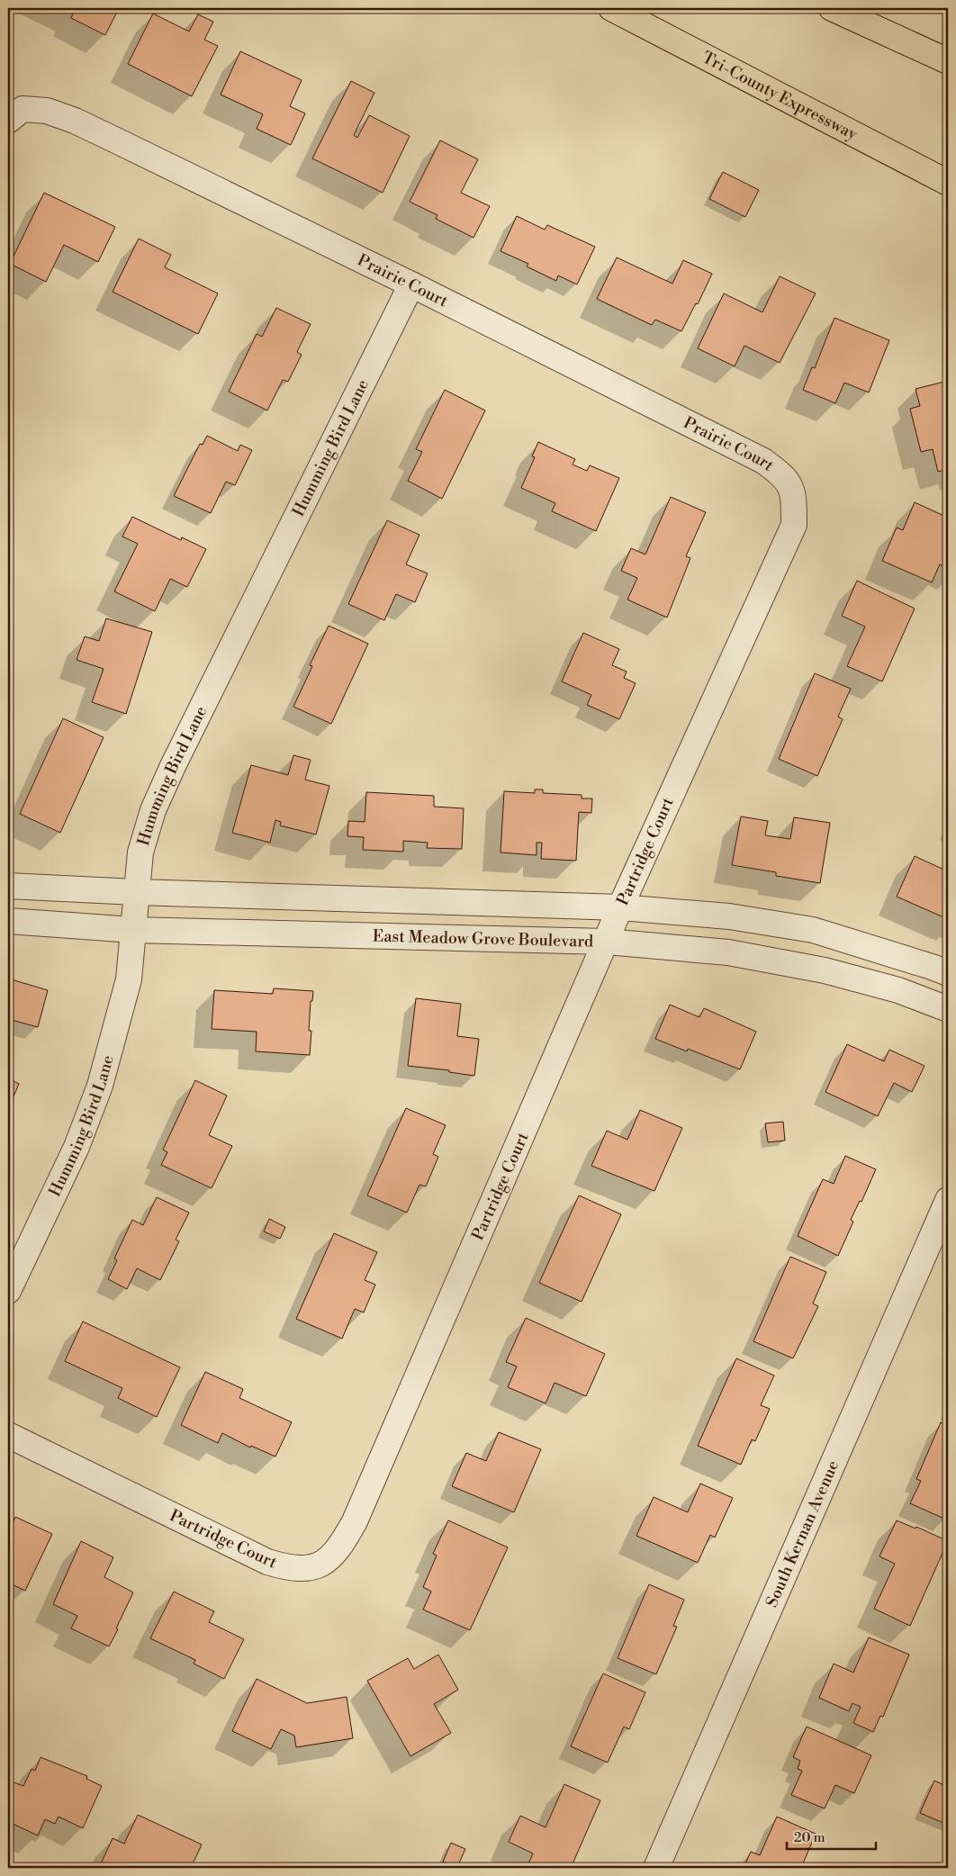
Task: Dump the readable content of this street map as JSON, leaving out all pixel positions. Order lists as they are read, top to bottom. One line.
{"streets":{"highway":["Tri-County Expressway"],"street":["Prairie Court","Humming Bird Lane","Partridge Court","East Meadow Grove Boulevard","South Kernan Avenue"]},"crossings":[["Prairie Court","Humming Bird Lane"],["Prairie Court","Partridge Court"],["Humming Bird Lane","East Meadow Grove Boulevard"],["Partridge Court","East Meadow Grove Boulevard"]],"scale_bar":"20 m"}
